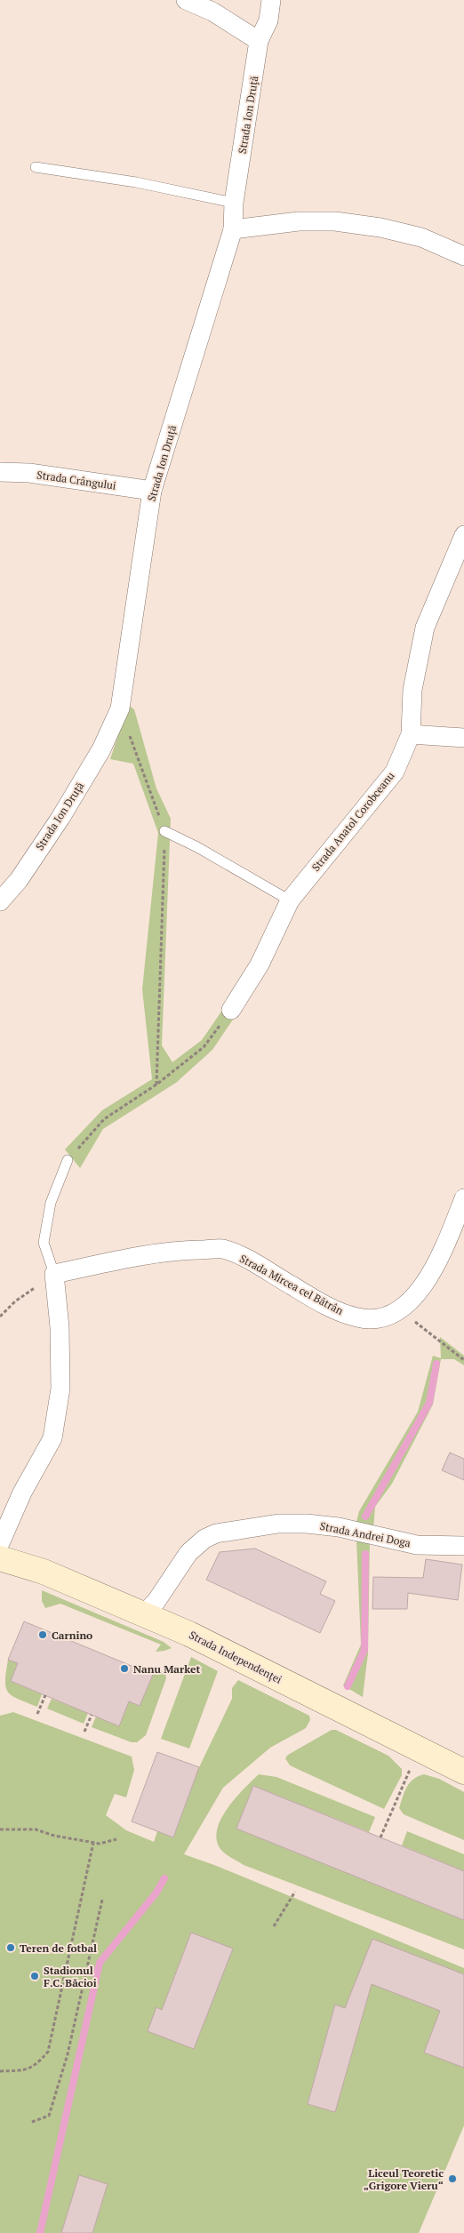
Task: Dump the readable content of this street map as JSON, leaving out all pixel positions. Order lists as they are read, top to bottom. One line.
{"streets":{"main road":["Strada Independenței"],"street":["Strada Ion Druță","Strada Crângului","Strada Anatol Corobceanu","Strada Mircea cel Bătrân","Strada Andrei Doga"]},"crossings":[["Strada Ion Druță","Strada Crângului"],["Strada Andrei Doga","Strada Independenței"]],"places":["Carnino","Nanu Market","Teren de fotbal","Stadionul F.C. Băcioi","Liceul Teoretic „Grigore Vieru“"]}
